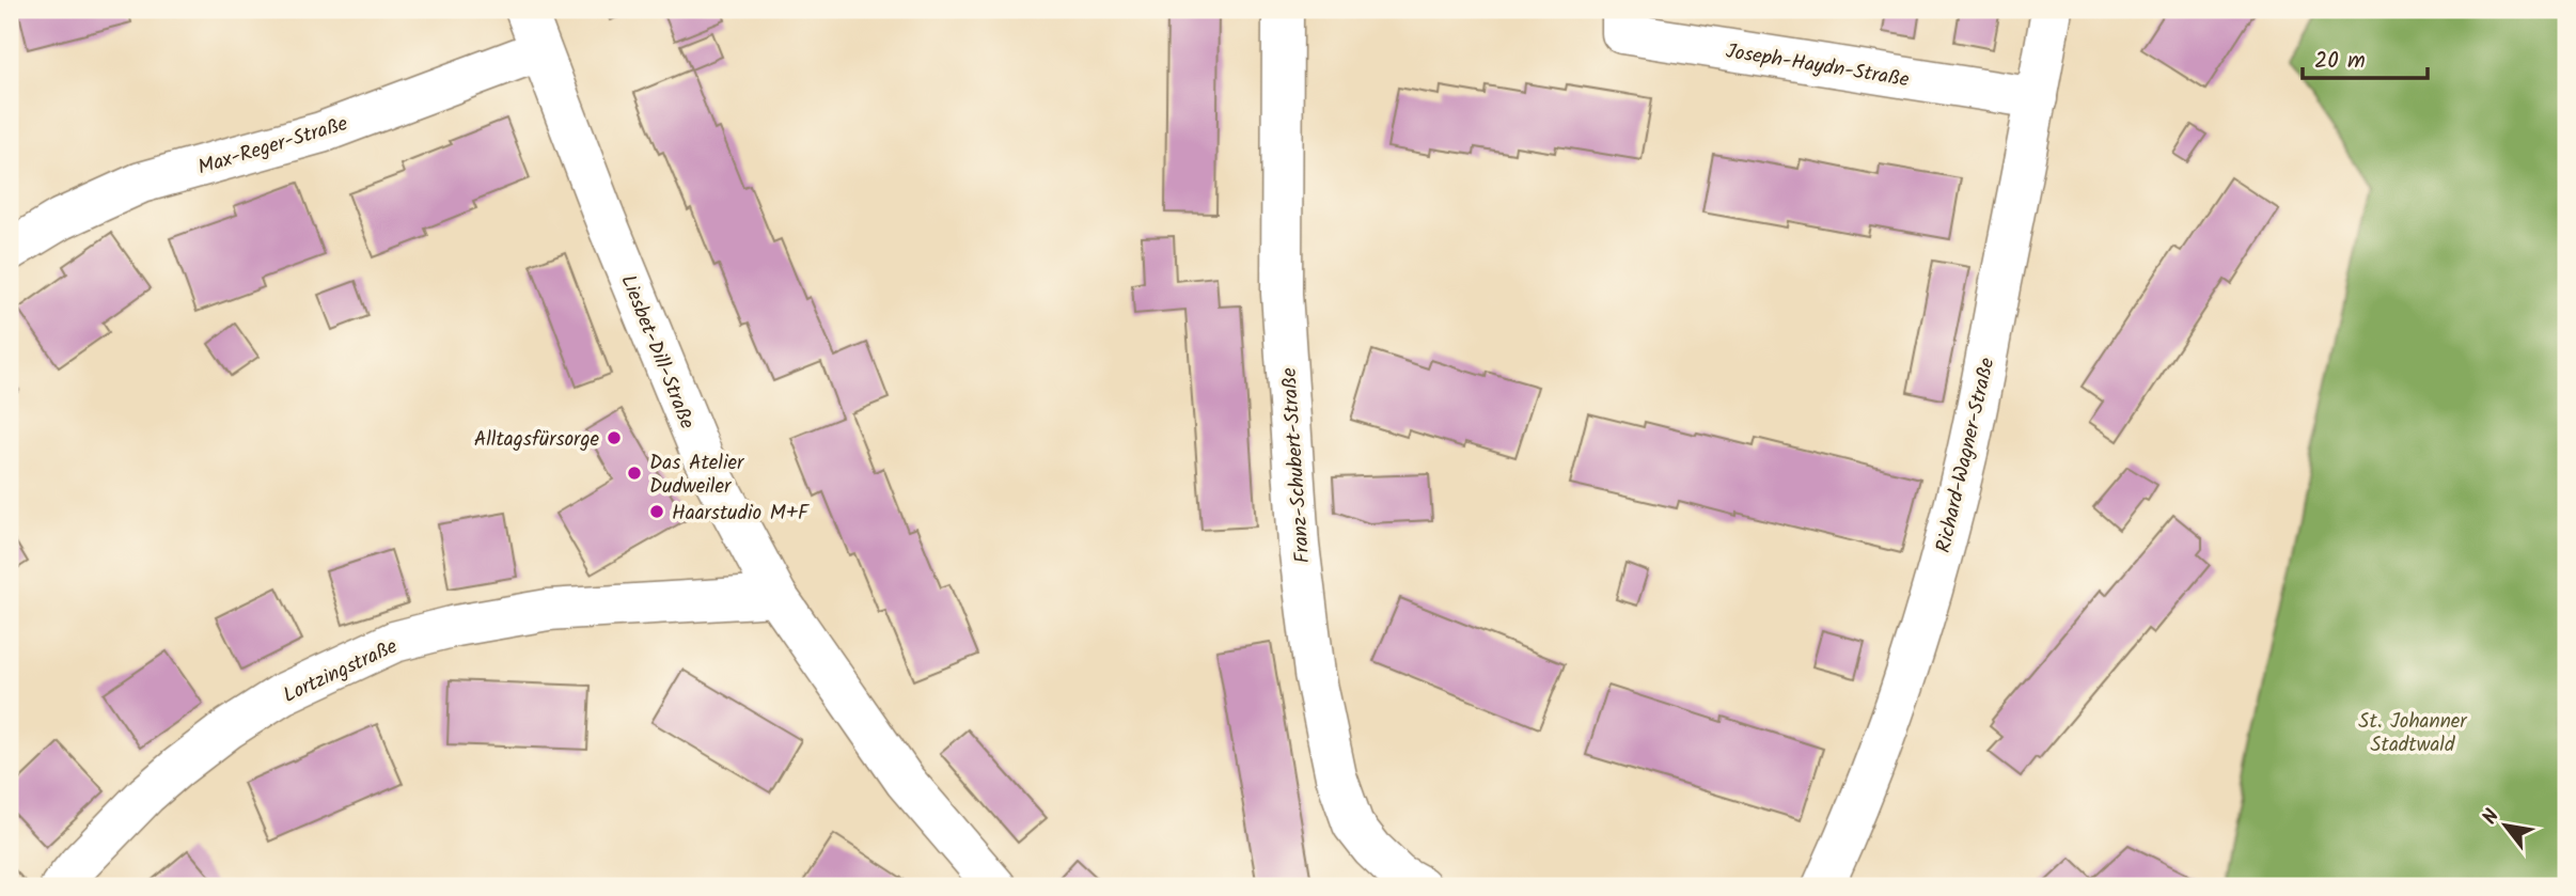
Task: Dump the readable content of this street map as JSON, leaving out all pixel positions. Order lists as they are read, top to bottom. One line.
{"streets":{"street":["Joseph-Haydn-Straße","Max-Reger-Straße","Liesbet-Dill-Straße","Richard-Wagner-Straße","Franz-Schubert-Straße","Lortzingstraße"]},"crossings":[["Joseph-Haydn-Straße","Richard-Wagner-Straße"],["Max-Reger-Straße","Liesbet-Dill-Straße"],["Liesbet-Dill-Straße","Lortzingstraße"]],"parks":["St. Johanner Stadtwald"],"places":["Alltagsfürsorge","Das Atelier Dudweiler","Haarstudio M+F"],"scale_bar":"20 m","north":"top left"}
